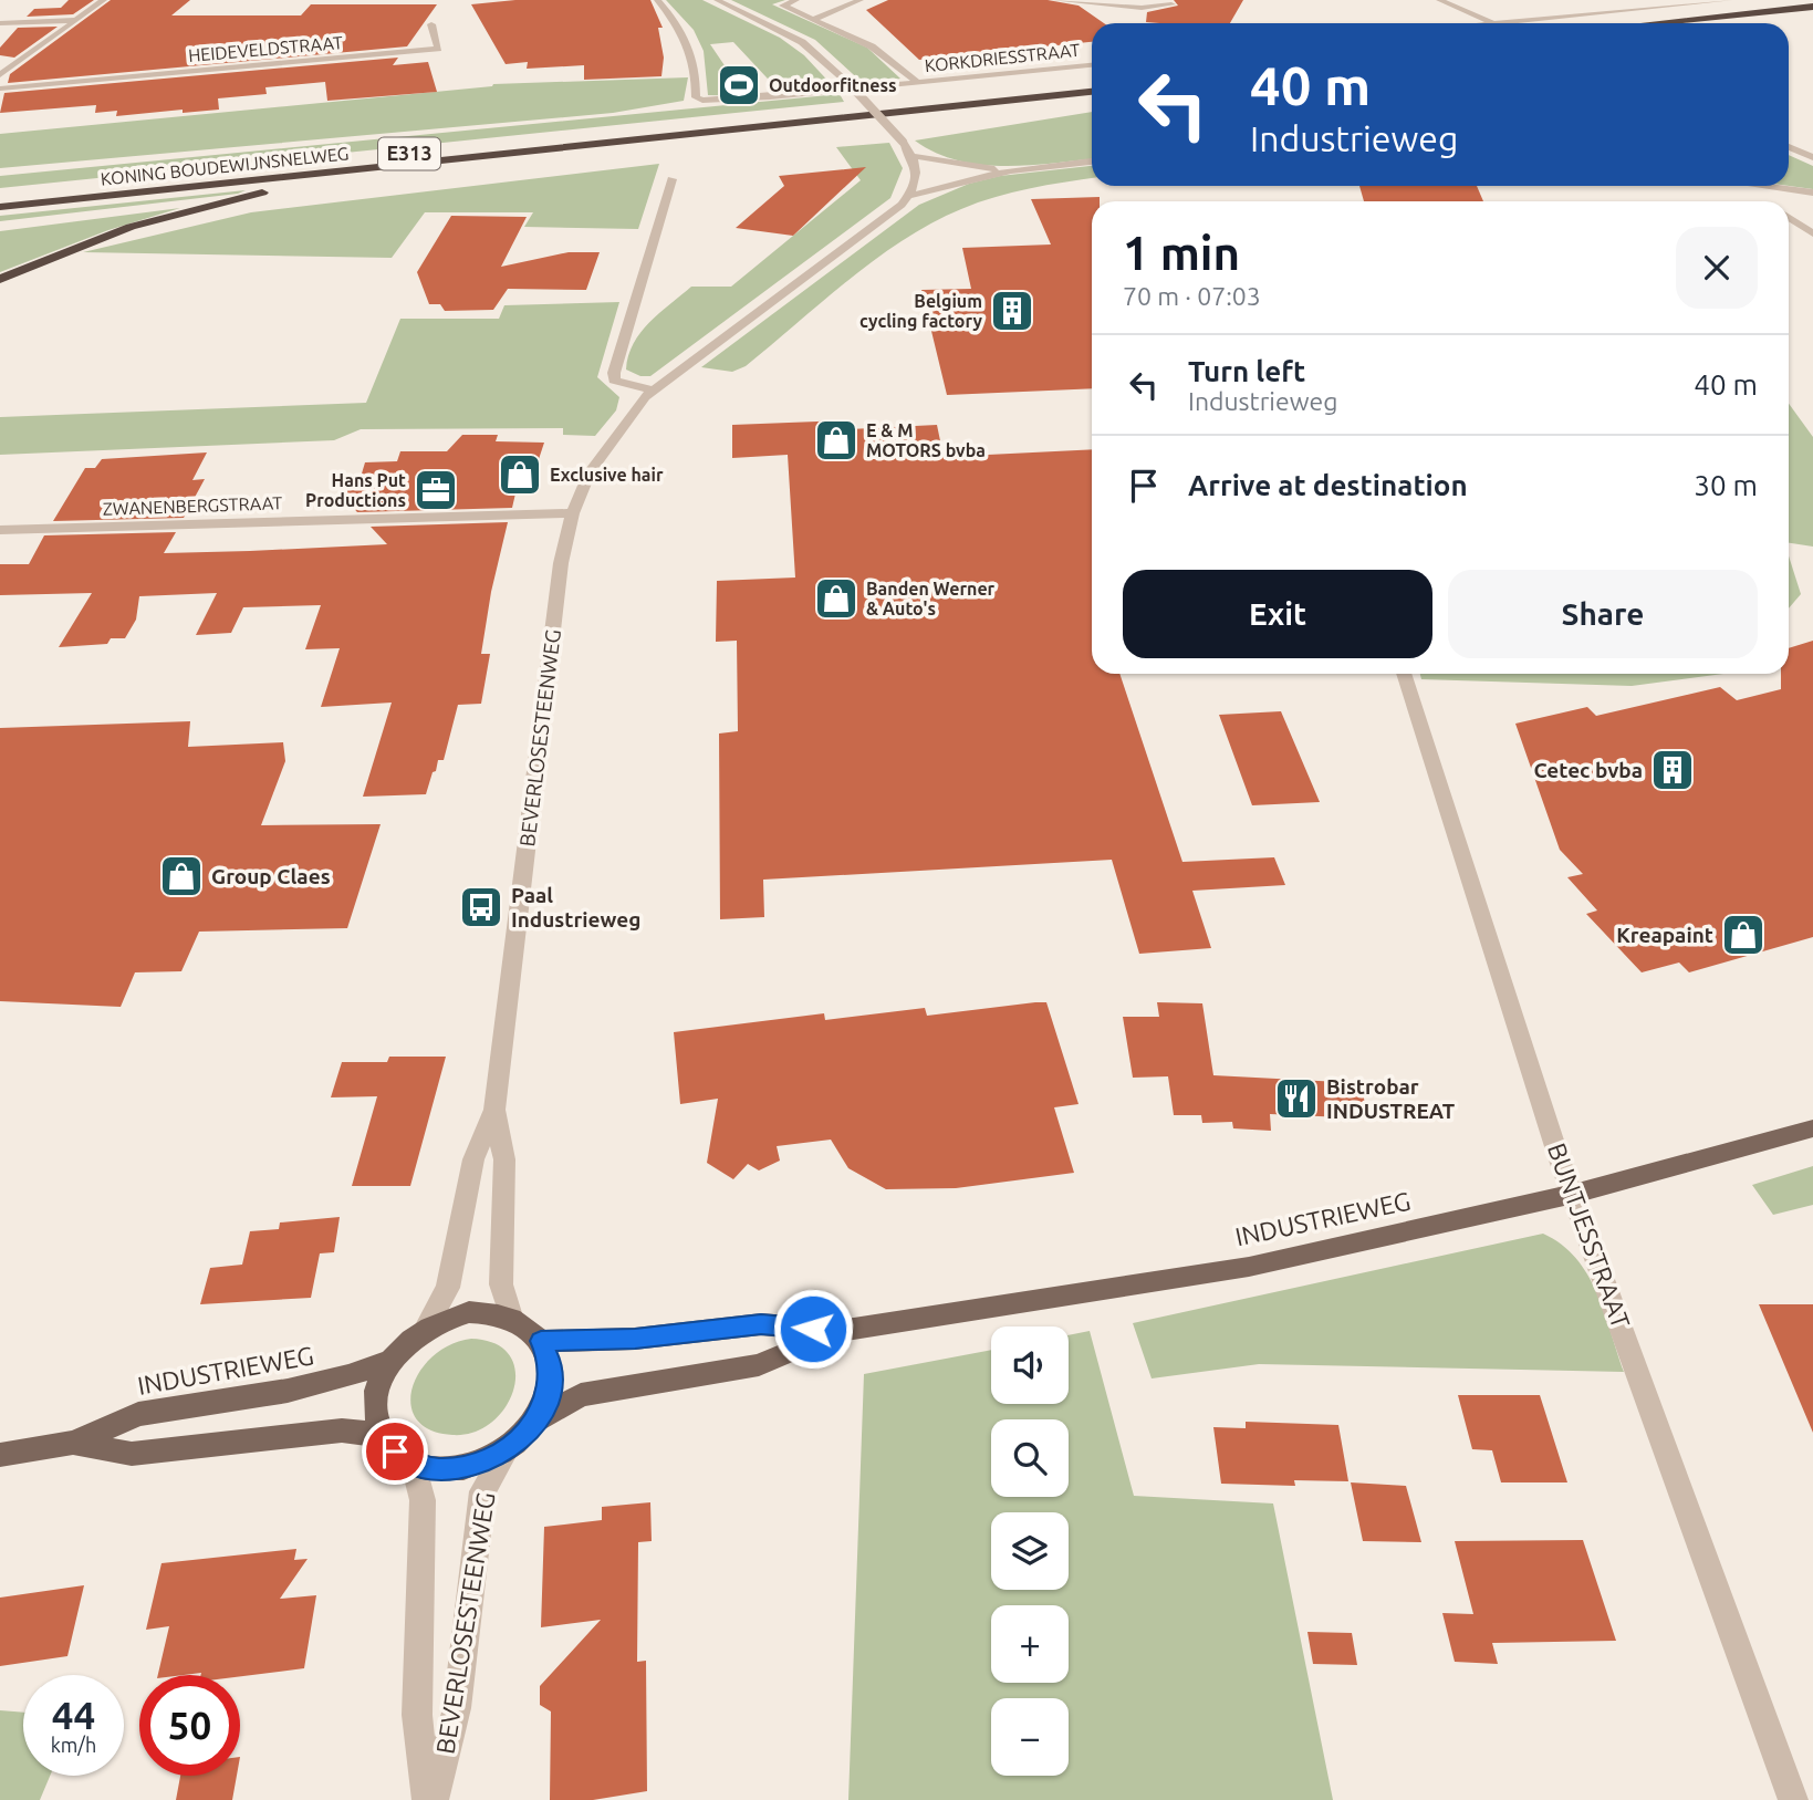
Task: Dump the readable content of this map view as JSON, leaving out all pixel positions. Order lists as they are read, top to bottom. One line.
{"streets":{"highway":["E313","KONING BOUDEWIJNSNELWEG"],"main road":["INDUSTRIEWEG"],"street":["HEIDEVELDSTRAAT","KORKDRIESSTRAAT","ZWANENBERGSTRAAT","BEVERLOSESTEENWEG","BUNTJESSTRAAT"]},"crossings":[["ZWANENBERGSTRAAT","BEVERLOSESTEENWEG"],["BEVERLOSESTEENWEG","INDUSTRIEWEG"],["INDUSTRIEWEG","BUNTJESSTRAAT"]],"places":{"sports":["Outdoorfitness"],"building":["Belgium cycling factory","Cetec bvba"],"shop":["E & M MOTORS bvba","Exclusive hair","Banden Werner & Auto's","Group Claes","Kreapaint"],"office":["Hans Put Productions"],"bus stop":["Paal Industrieweg"],"restaurant":["Bistrobar INDUSTREAT"]},"page":{"turn":["40 m","Industrieweg"],"heading":["1 min","70 m · 07:03"],"list":[{"name":"Turn left","note":"Industrieweg","value":"40 m"},{"name":"Arrive at destination","value":"30 m"}],"buttons":["Exit","Share"],"map_buttons":["+","−"],"speed":"44 km/h","limit":"50"}}
